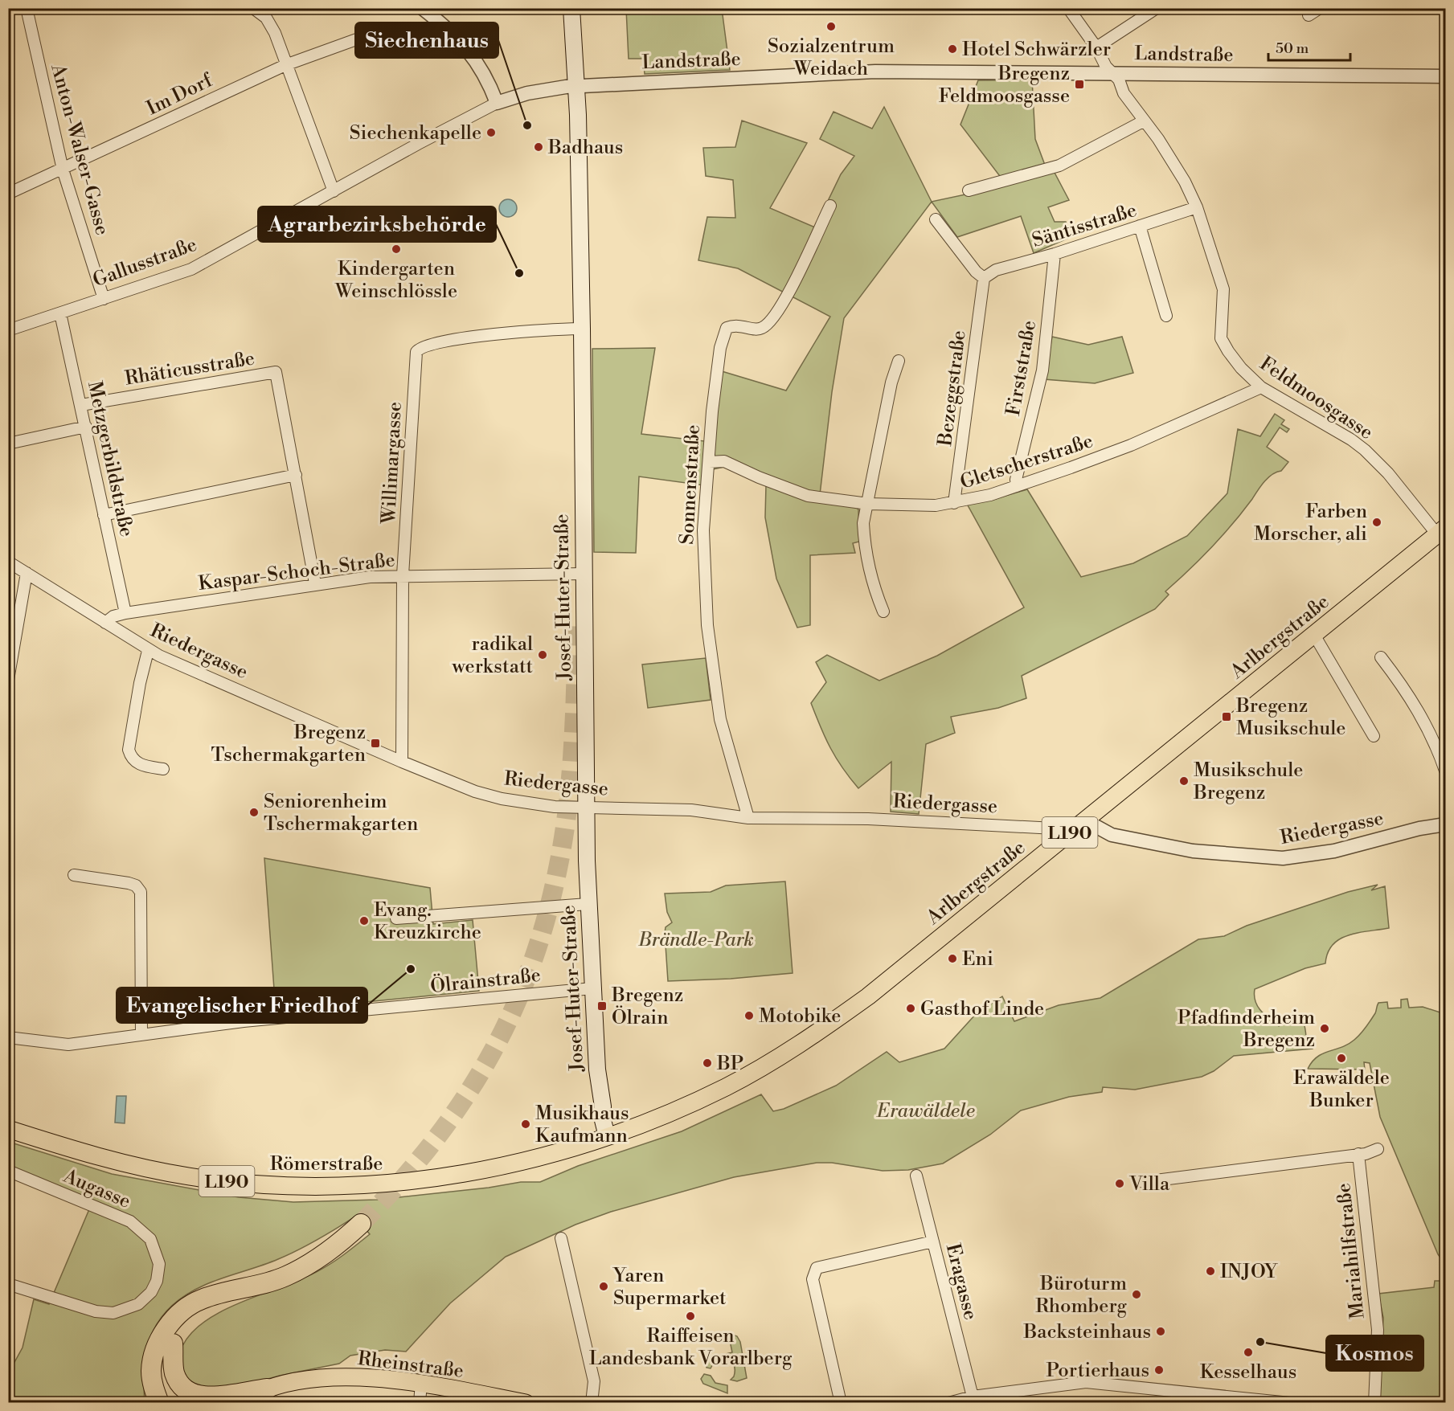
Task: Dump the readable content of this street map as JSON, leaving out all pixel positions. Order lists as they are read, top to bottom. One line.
{"streets":{"main road":["Josef-Huter-Straße","Arlbergstraße","L190","Römerstraße","Rheinstraße"],"street":["Landstraße","Im Dorf","Anton-Walser-Gasse","Säntisstraße","Gallusstraße","Rhäticusstraße","Firststraße","Bezeggstraße","Feldmoosgasse","Metzgerbildstraße","Gletscherstraße","Willimargasse","Sonnenstraße","Kaspar-Schoch-Straße","Riedergasse","Ölrainstraße","Augasse","Mariahilfstraße","Eragasse"]},"crossings":[["Landstraße","Gallusstraße"],["Landstraße","Feldmoosgasse"],["Landstraße","Josef-Huter-Straße"],["Im Dorf","Anton-Walser-Gasse"],["Anton-Walser-Gasse","Gallusstraße"],["Säntisstraße","Firststraße"],["Säntisstraße","Bezeggstraße"],["Säntisstraße","Feldmoosgasse"],["Gallusstraße","Metzgerbildstraße"],["Gallusstraße","Josef-Huter-Straße"],["Rhäticusstraße","Metzgerbildstraße"],["Firststraße","Gletscherstraße"],["Bezeggstraße","Gletscherstraße"],["Feldmoosgasse","Gletscherstraße"],["Feldmoosgasse","Arlbergstraße"],["Metzgerbildstraße","Kaspar-Schoch-Straße"],["Gletscherstraße","Sonnenstraße"],["Willimargasse","Kaspar-Schoch-Straße"],["Willimargasse","Josef-Huter-Straße"],["Willimargasse","Riedergasse"],["Sonnenstraße","Riedergasse"],["Kaspar-Schoch-Straße","Josef-Huter-Straße"],["Kaspar-Schoch-Straße","Riedergasse"],["Josef-Huter-Straße","Arlbergstraße"],["Josef-Huter-Straße","Riedergasse"],["Josef-Huter-Straße","Ölrainstraße"],["Josef-Huter-Straße","Römerstraße"],["Arlbergstraße","Riedergasse"],["Arlbergstraße","Römerstraße"]],"parks":["Brändle-Park","Erawäldele"],"places":{"other":["Sozialzentrum Weidach","Hotel Schwärzler","Siechenhaus","Siechenkapelle","Badhaus","Kindergarten Weinschlössle","Agrarbezirksbehörde","Farben Morscher, ali","radikal werkstatt","Musikschule Bregenz","Seniorenheim Tschermakgarten","Evang. Kreuzkirche","Eni","Evangelischer Friedhof","Gasthof Linde","Motobike","Pfadfinderheim Bregenz","Erawäldele Bunker","BP","Musikhaus Kaufmann","Villa","INJOY","Yaren Supermarket","Büroturm Rhomberg","Raiffeisen Landesbank Vorarlberg","Backsteinhaus","Kosmos","Kesselhaus","Portierhaus"],"transit":["Bregenz Feldmoosgasse","Bregenz Musikschule","Bregenz Tschermakgarten","Bregenz Ölrain"]},"scale_bar":"50 m"}
